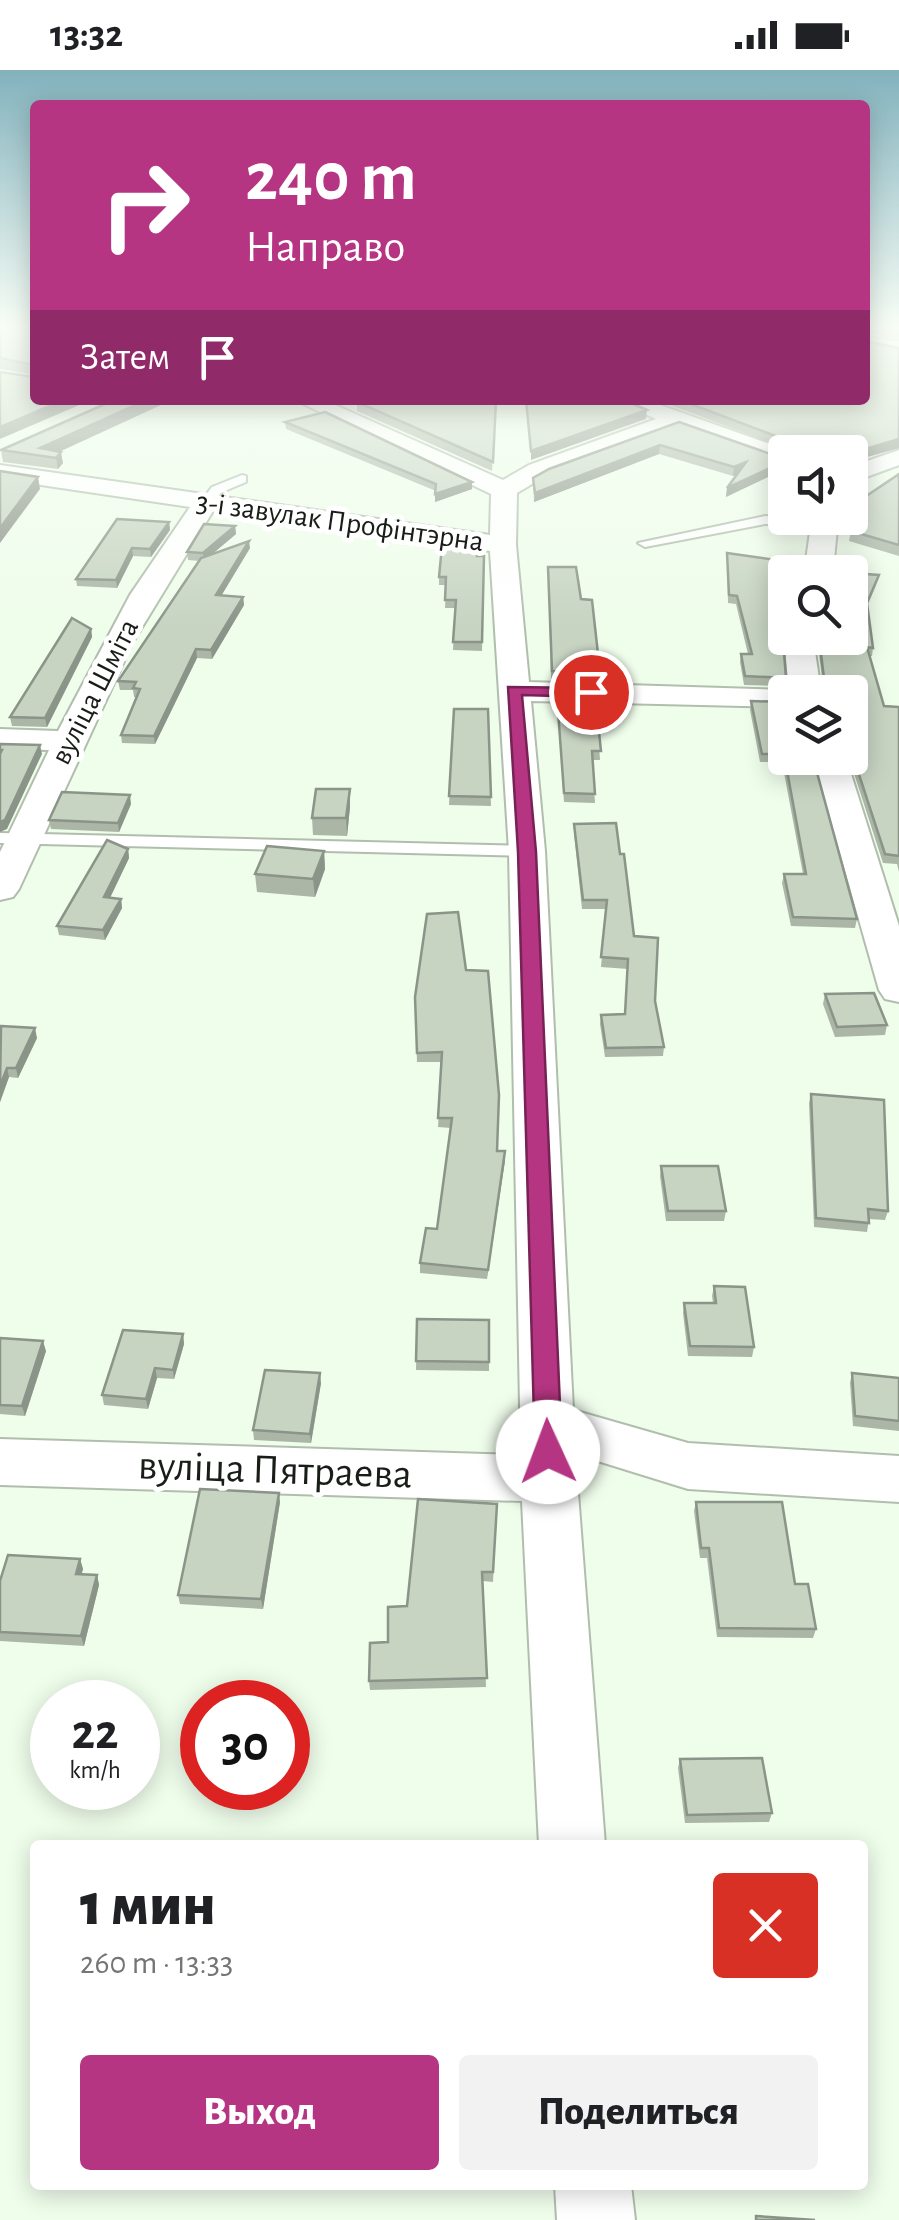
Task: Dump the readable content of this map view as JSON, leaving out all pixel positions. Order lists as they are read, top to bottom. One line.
{"streets":{"street":["3-і завулак Профінтэрна","вуліца Шміта","вуліца Пятраева"]},"crossings":[["3-і завулак Профінтэрна","вуліца Шміта"]],"page":{"status":"13:32","turn":["240 m","Направо"],"then":"Затем","speed":"22 km/h","limit":"30","heading":["1 мин","260 m · 13:33"],"buttons":["Выход","Поделиться"]}}
